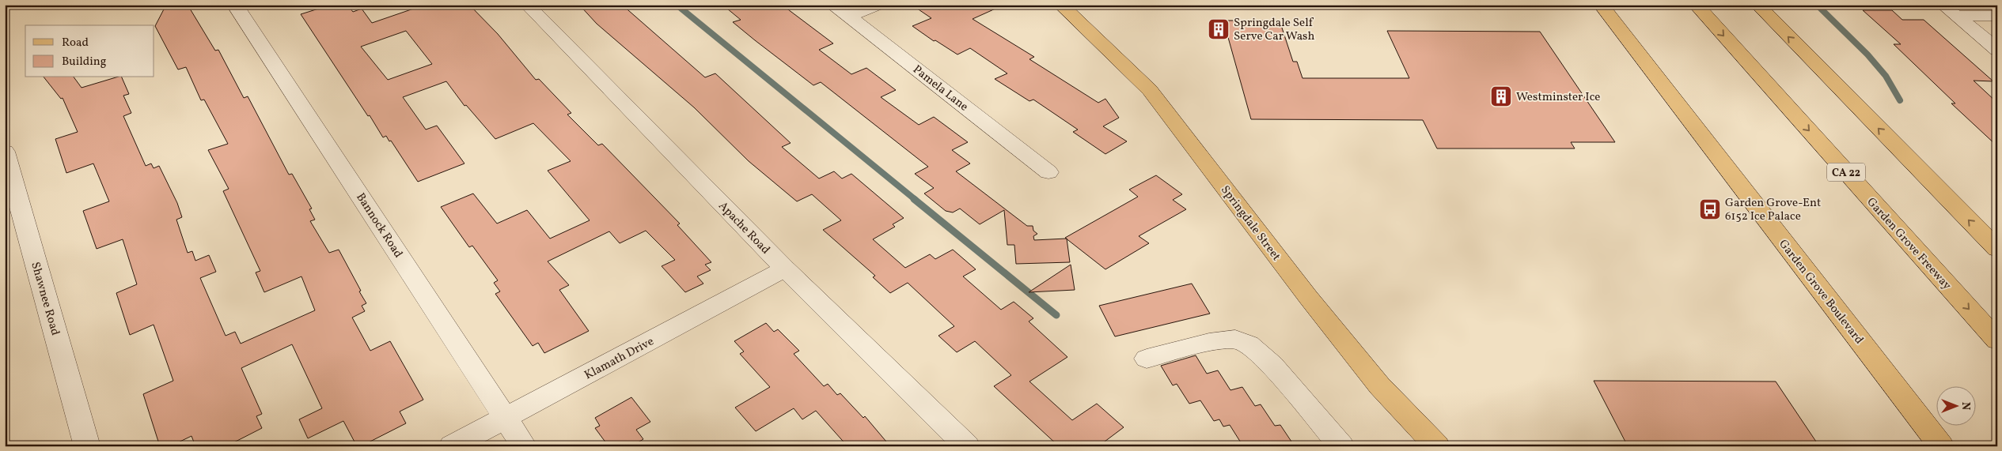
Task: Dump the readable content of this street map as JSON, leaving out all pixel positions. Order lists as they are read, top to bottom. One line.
{"streets":{"main road":["CA 22","Springdale Street","Garden Grove Freeway","Garden Grove Boulevard"],"street":["Pamela Lane","Bannock Road","Apache Road","Shawnee Road","Klamath Drive"]},"crossings":[["Bannock Road","Klamath Drive"],["Apache Road","Klamath Drive"]],"places":{"building":["Springdale Self Serve Car Wash","Westminster Ice"],"bus stop":["Garden Grove-Ent 6152 Ice Palace"]},"legend":["Road","Building"],"north":"right"}
